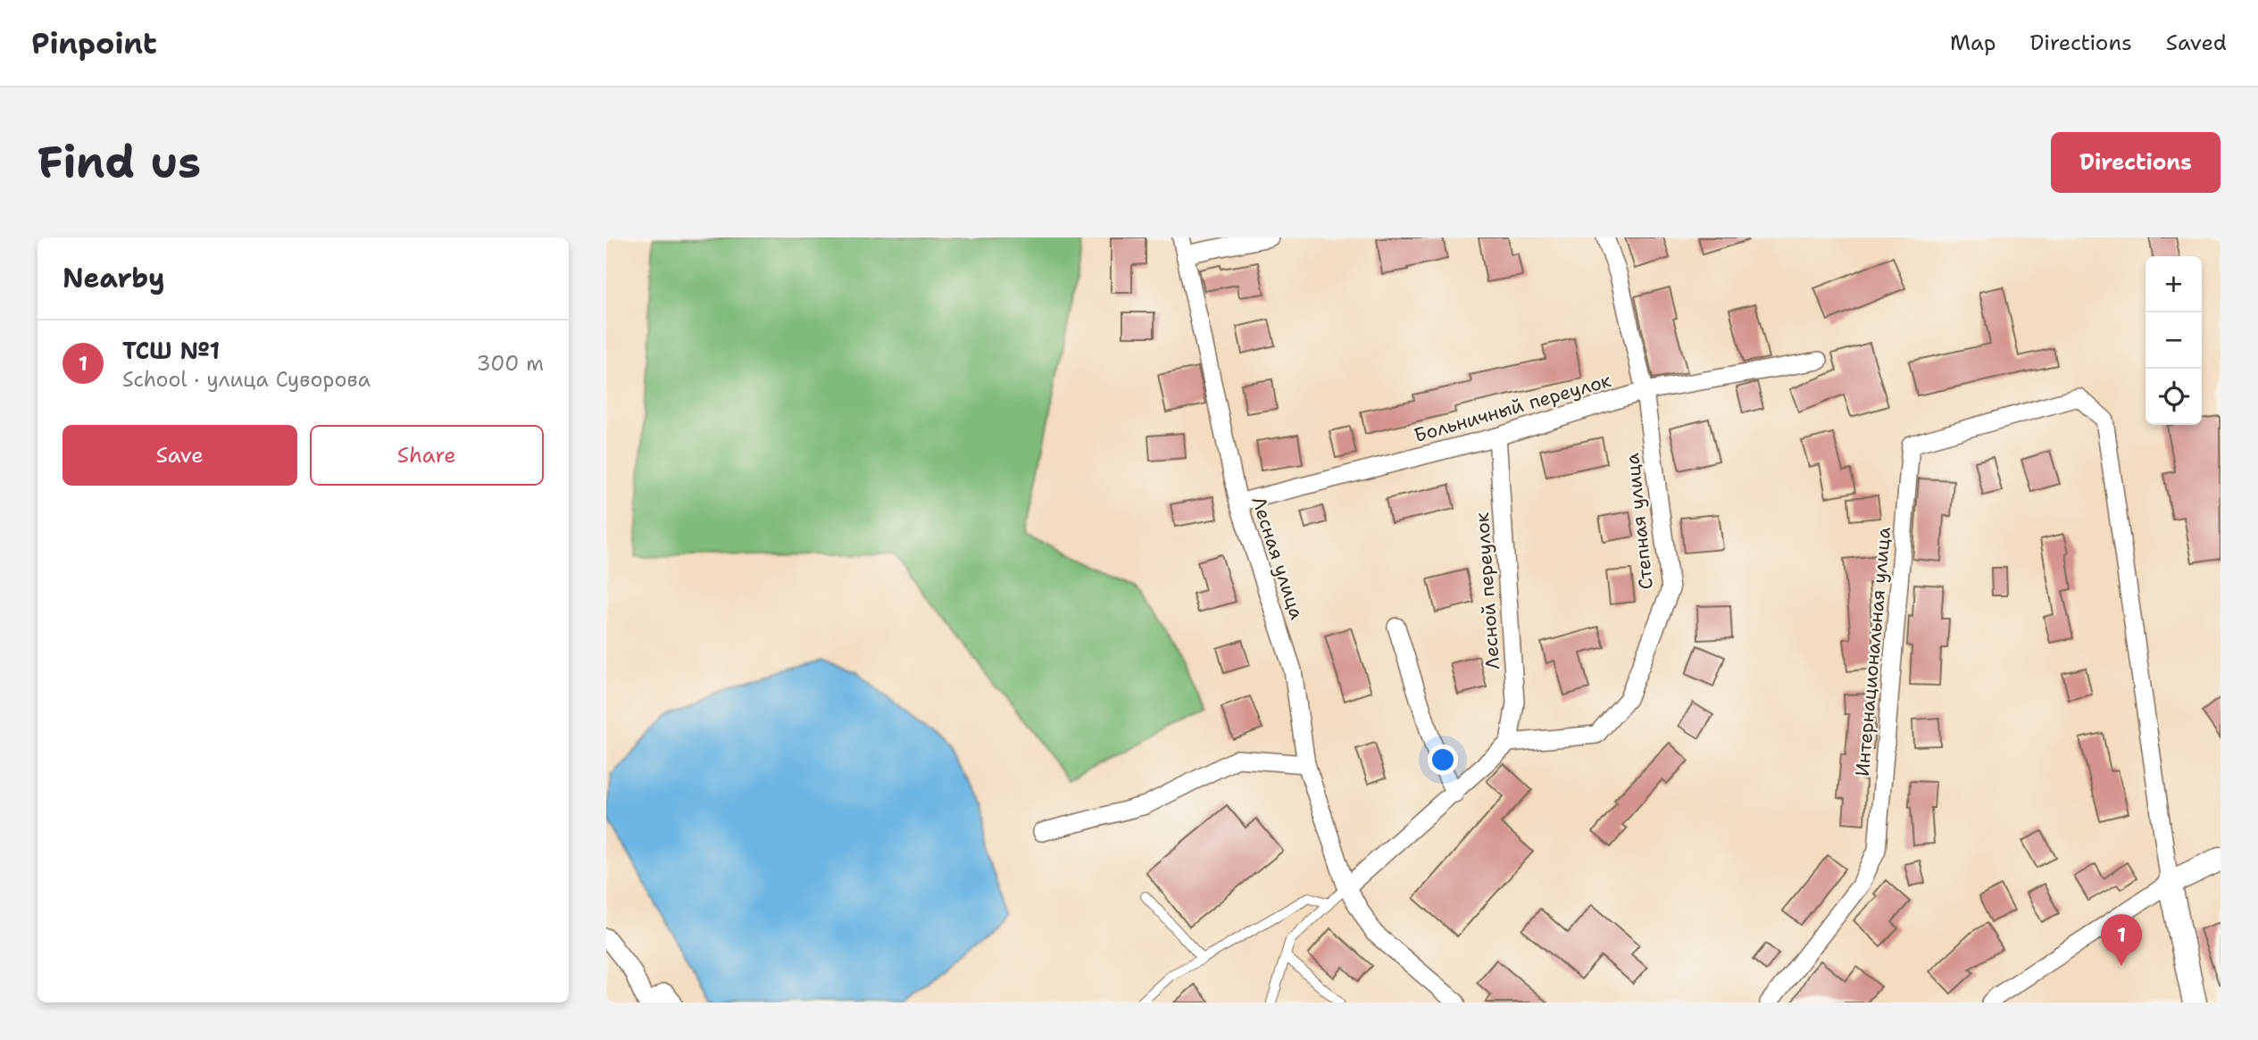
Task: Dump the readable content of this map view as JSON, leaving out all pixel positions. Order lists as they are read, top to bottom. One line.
{"streets":{"street":["Больничный переулок","Степная улица","Лесная улица","Лесной переулок","Интернациональная улица"]},"crossings":[["Больничный переулок","Степная улица"],["Больничный переулок","Лесная улица"],["Больничный переулок","Лесной переулок"],["Степная улица","Лесной переулок"]],"page":{"header":"Pinpoint","nav":["Map","Directions","Saved"],"buttons":["Directions",["Save","Share"]],"title":"Find us","heading":"Nearby","map_buttons":["+","−"],"list":[{"mark":"1","name":"ТСШ №1","note":"School · улица Суворова","value":"300 m"}],"pins":"1"}}
